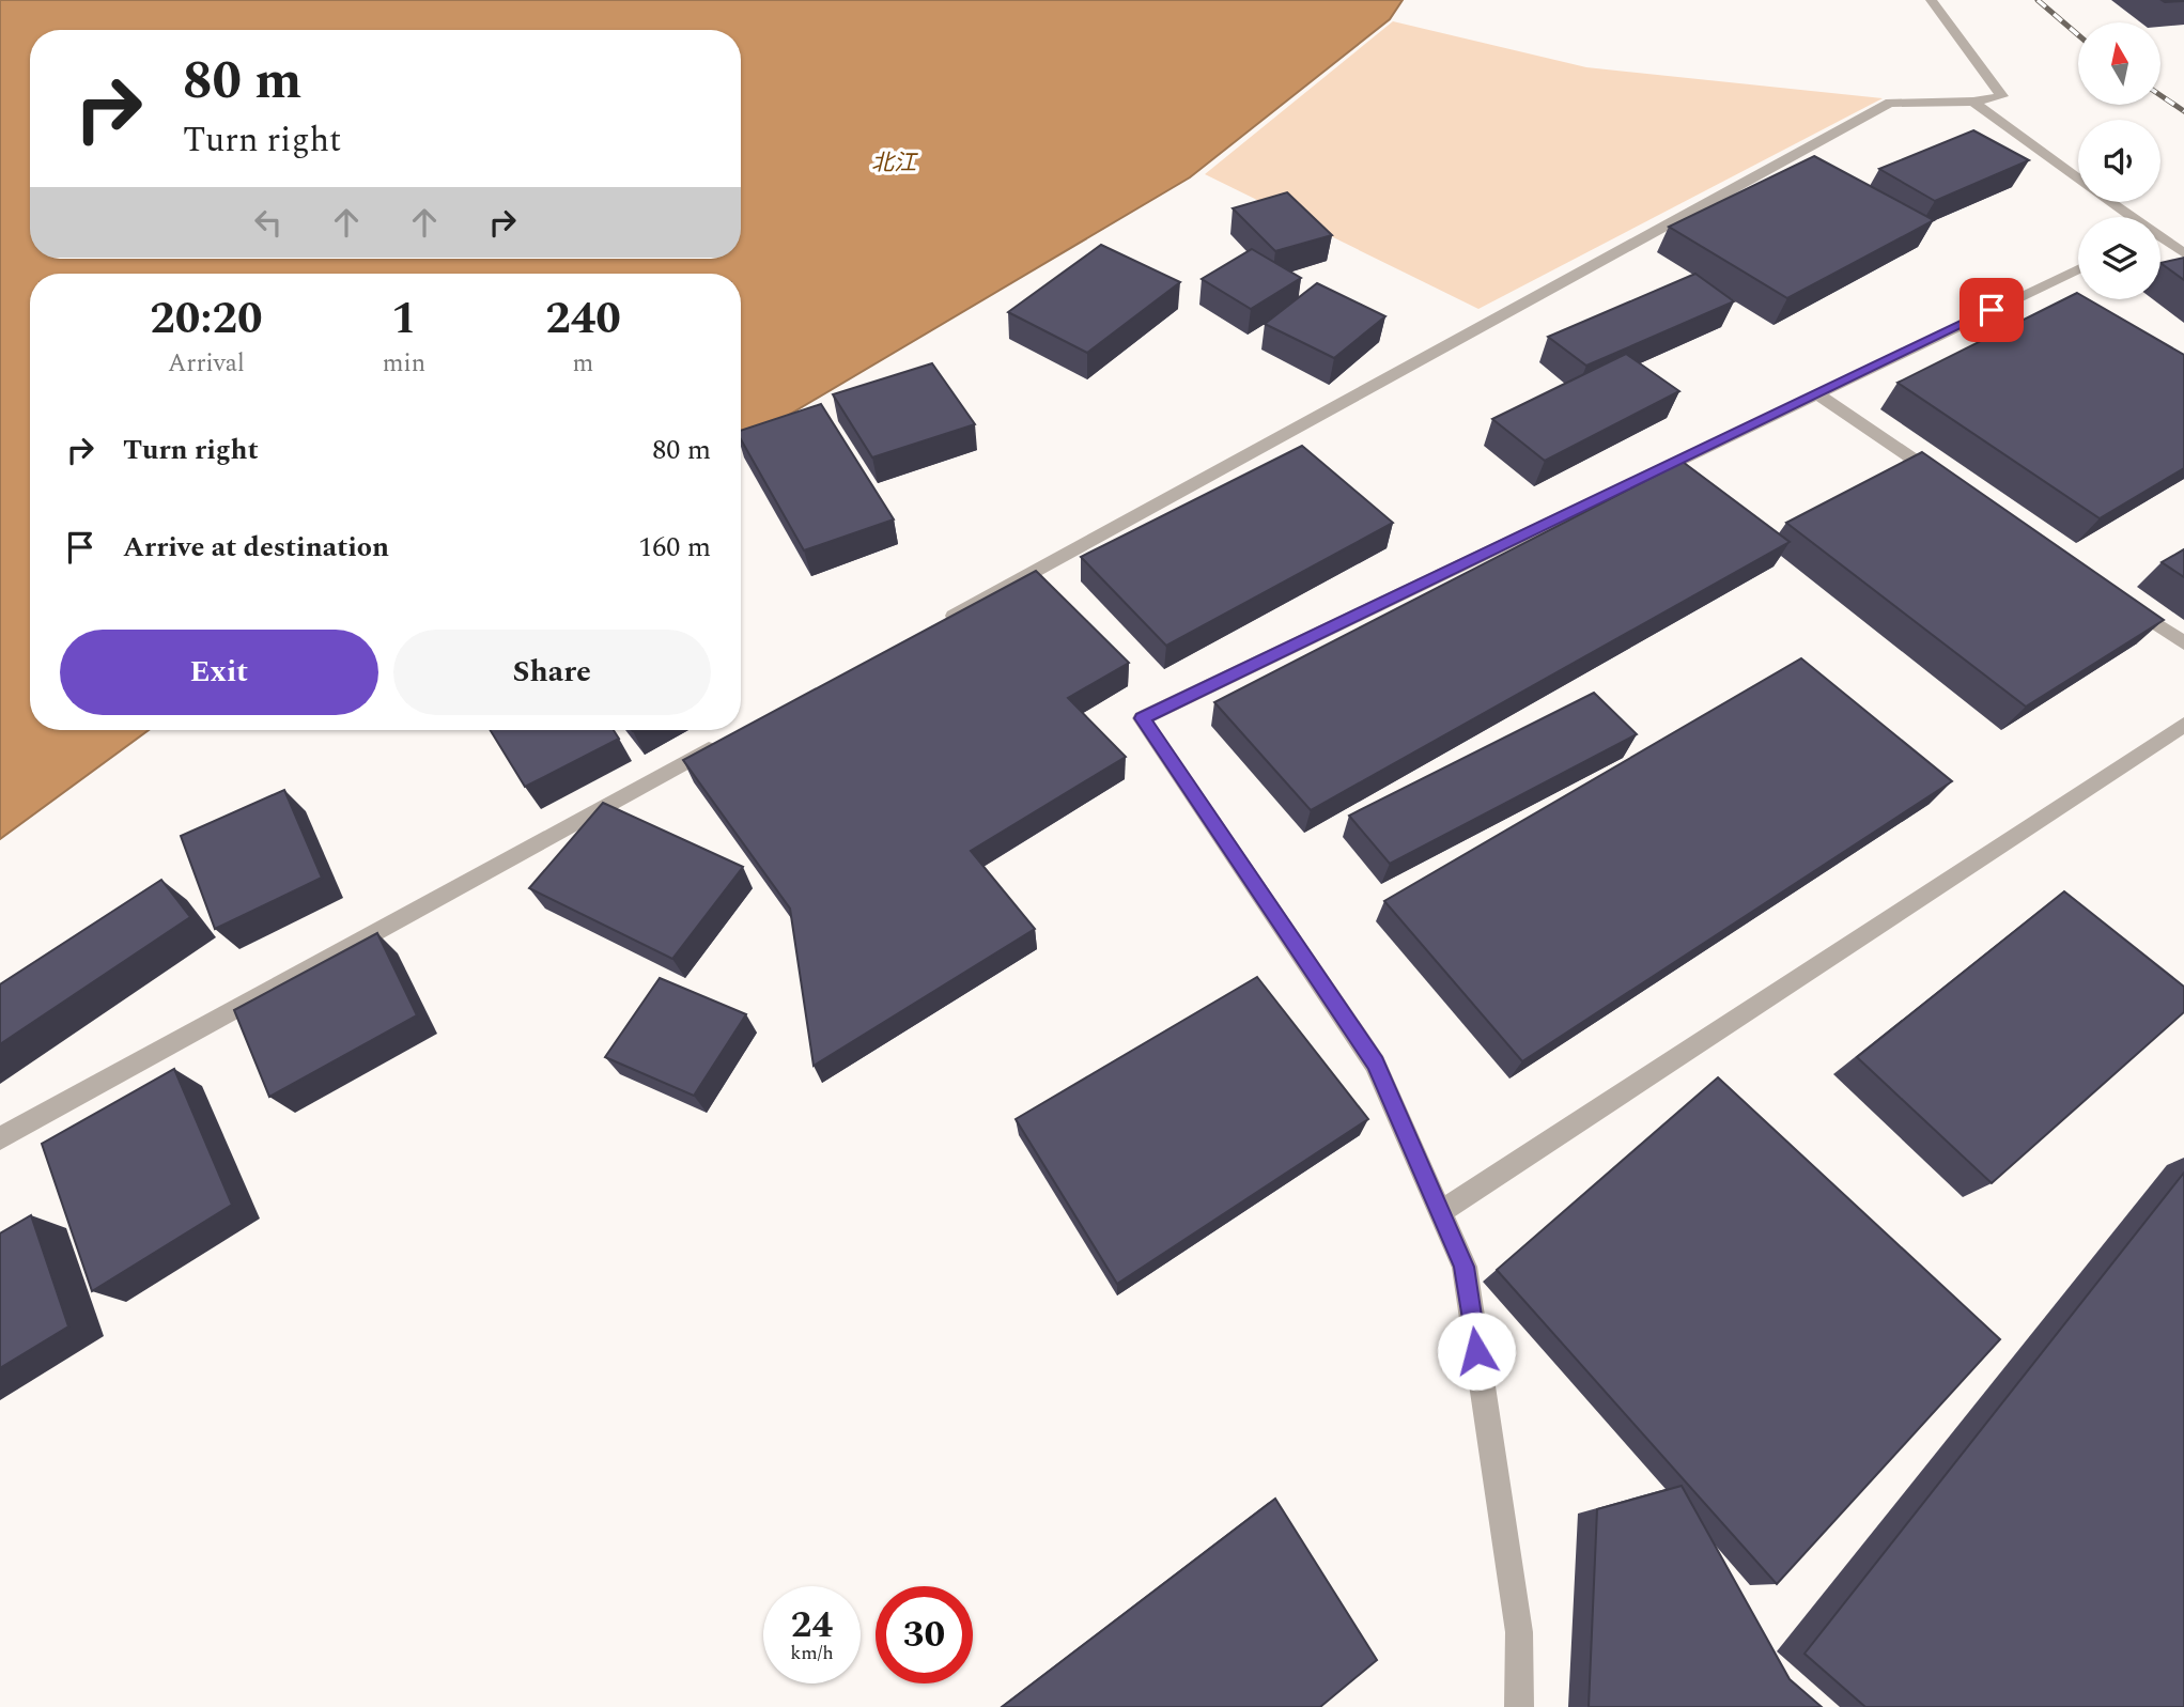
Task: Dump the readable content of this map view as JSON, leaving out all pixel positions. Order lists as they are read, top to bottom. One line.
{"water":["北江"],"north":"top","page":{"turn":["80 m","Turn right"],"eta":["20:20","Arrival","1","min","240","m"],"list":[{"name":"Turn right","value":"80 m"},{"name":"Arrive at destination","value":"160 m"}],"buttons":["Exit","Share"],"speed":"24 km/h","limit":"30"}}
